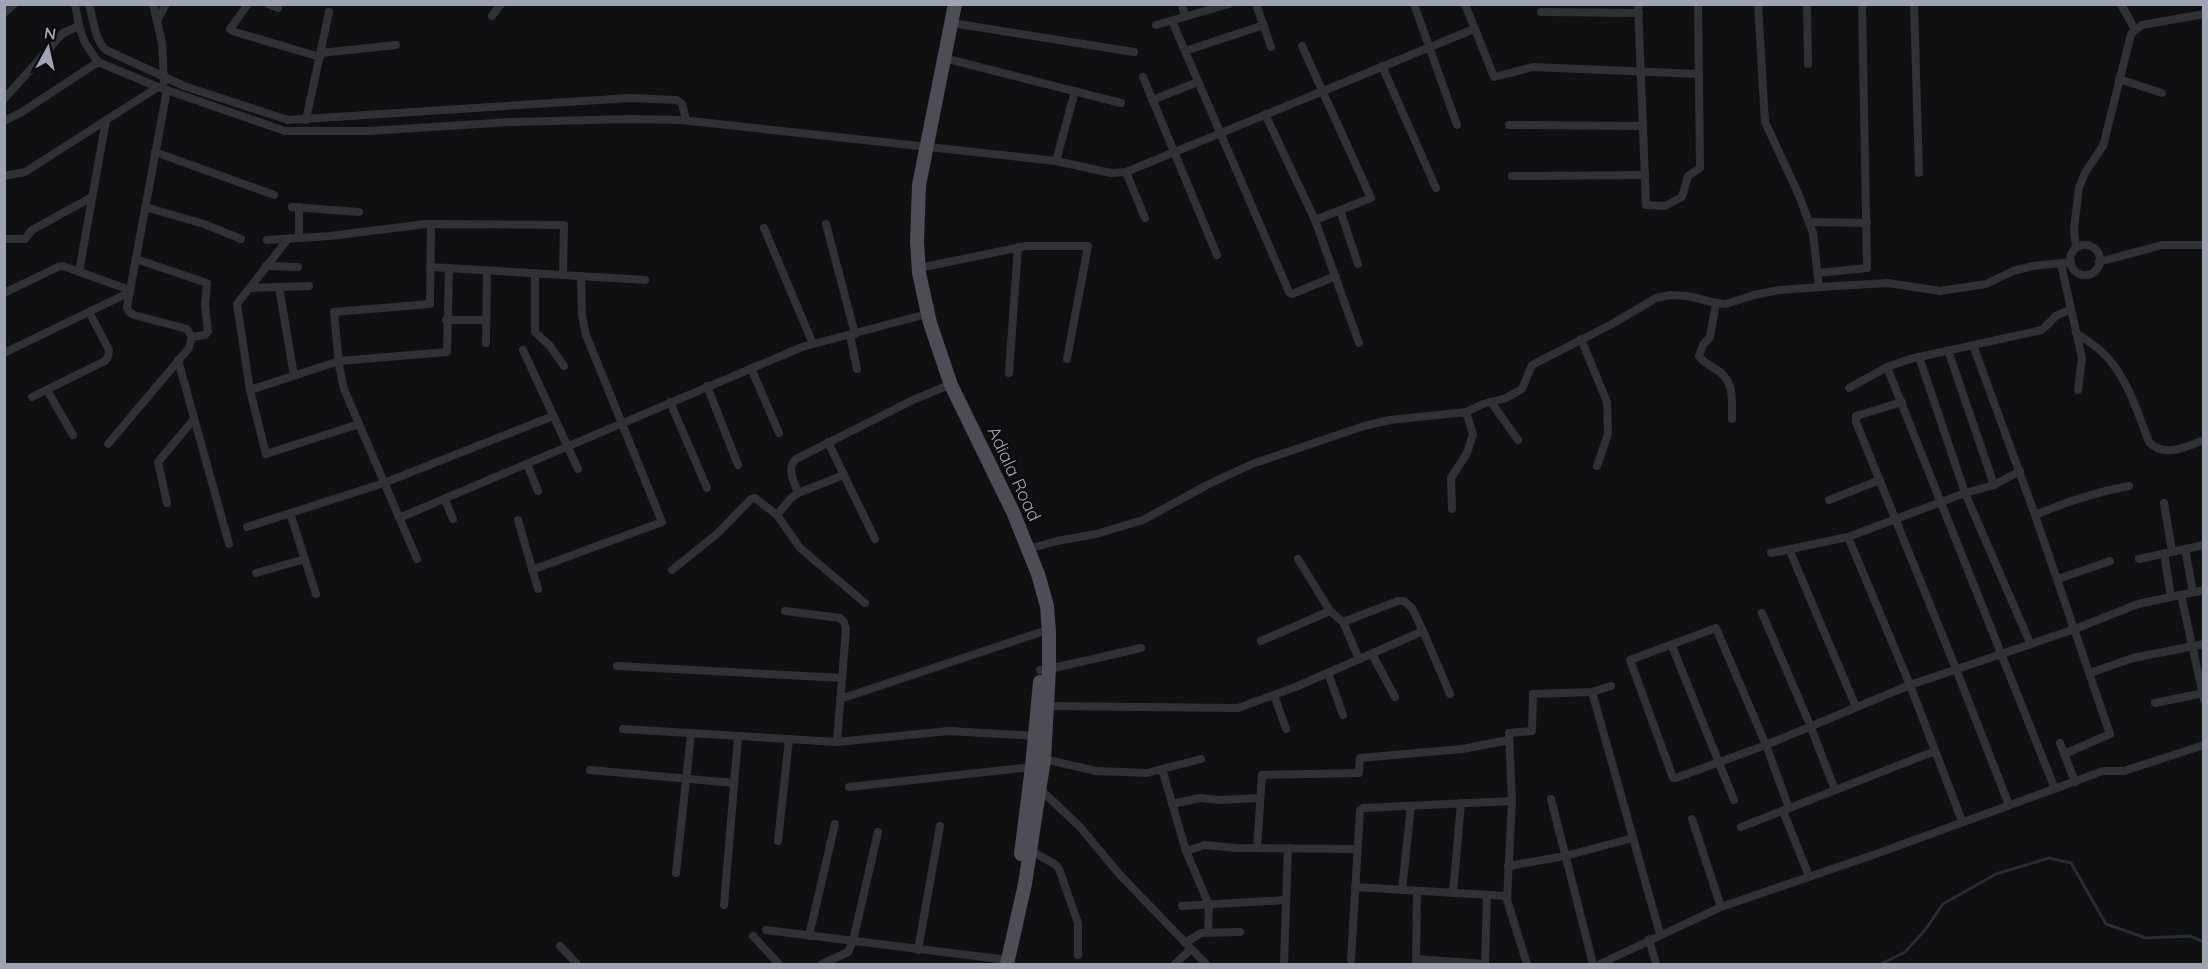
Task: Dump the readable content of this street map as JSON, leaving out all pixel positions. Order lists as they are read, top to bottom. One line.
{"streets":{"main road":["Adiala Road"]},"north":"top"}
